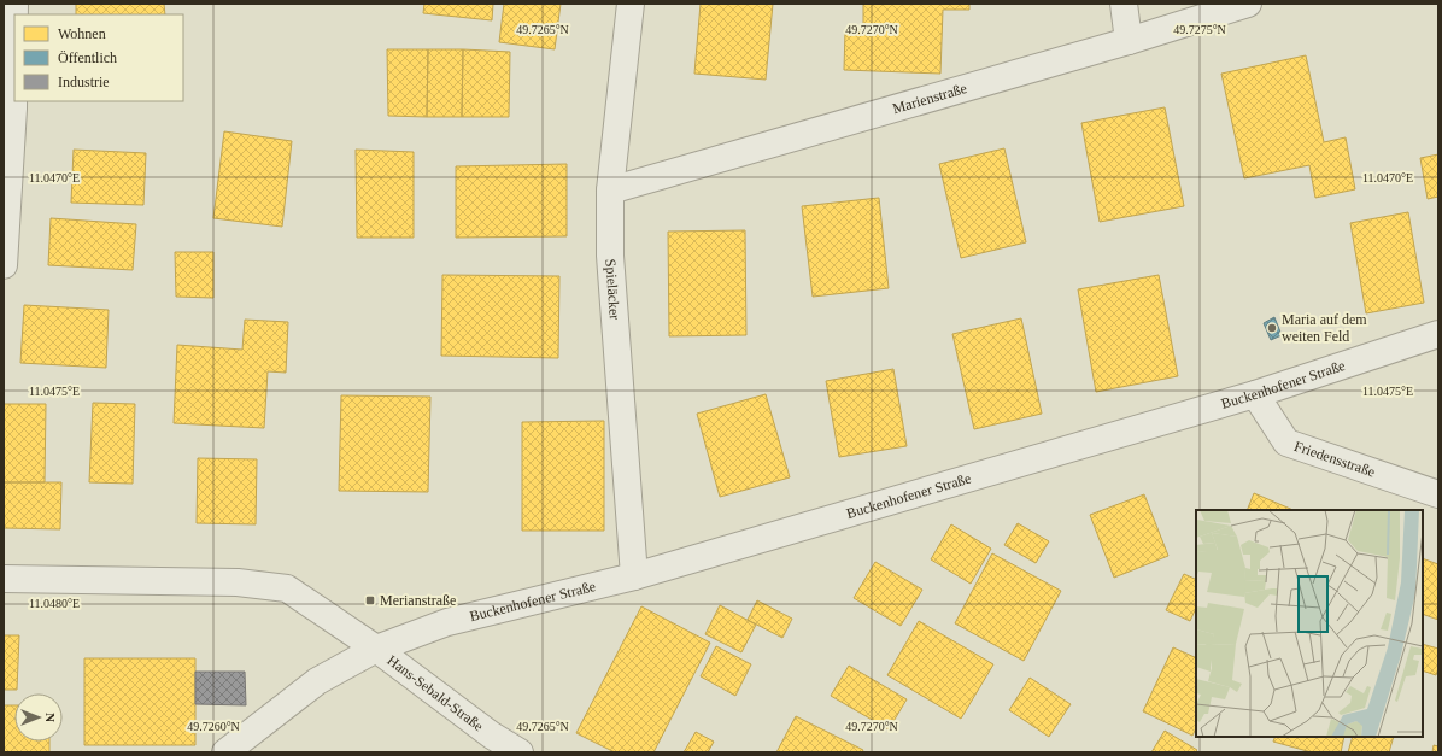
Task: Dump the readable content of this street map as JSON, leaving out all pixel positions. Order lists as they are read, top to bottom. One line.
{"streets":{"street":["Marienstraße","Spieläcker","Buckenhofener Straße","Friedensstraße","Hans-Sebald-Straße"]},"crossings":[["Marienstraße","Spieläcker"],["Spieläcker","Buckenhofener Straße"],["Buckenhofener Straße","Friedensstraße"],["Buckenhofener Straße","Hans-Sebald-Straße"]],"places":{"other":["Maria auf dem weiten Feld"],"transit":["Merianstraße"]},"legend":["Wohnen","Öffentlich","Industrie"],"north":"right","coordinates":["49.7265°N","49.7270°N","49.7275°N","11.0470°E","11.0475°E","11.0480°E","49.7260°N"]}
